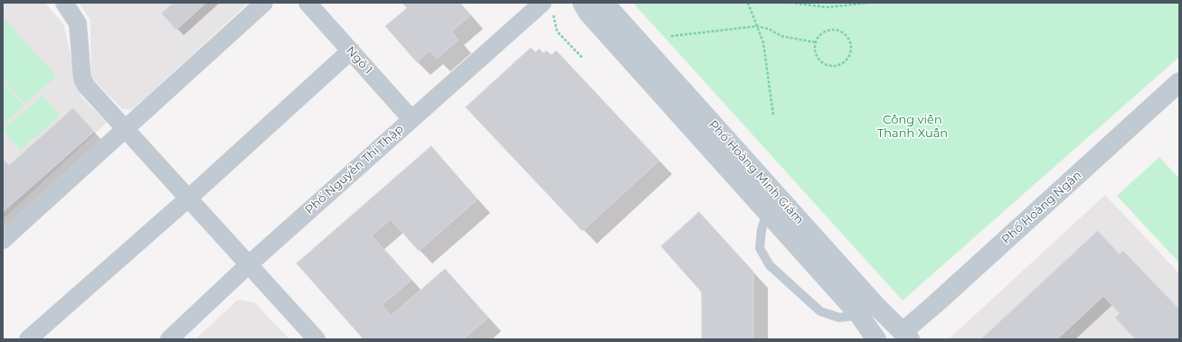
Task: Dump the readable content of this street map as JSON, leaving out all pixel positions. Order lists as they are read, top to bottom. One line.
{"streets":{"street":["Ngõ 1","Phố Nguyễn Thị Thập","Phố Hoàng Minh Giám","Phố Hoàng Ngân"]},"crossings":[["Ngõ 1","Phố Nguyễn Thị Thập"],["Phố Hoàng Minh Giám","Phố Hoàng Ngân"]],"parks":["Công viên Thanh Xuân"]}
